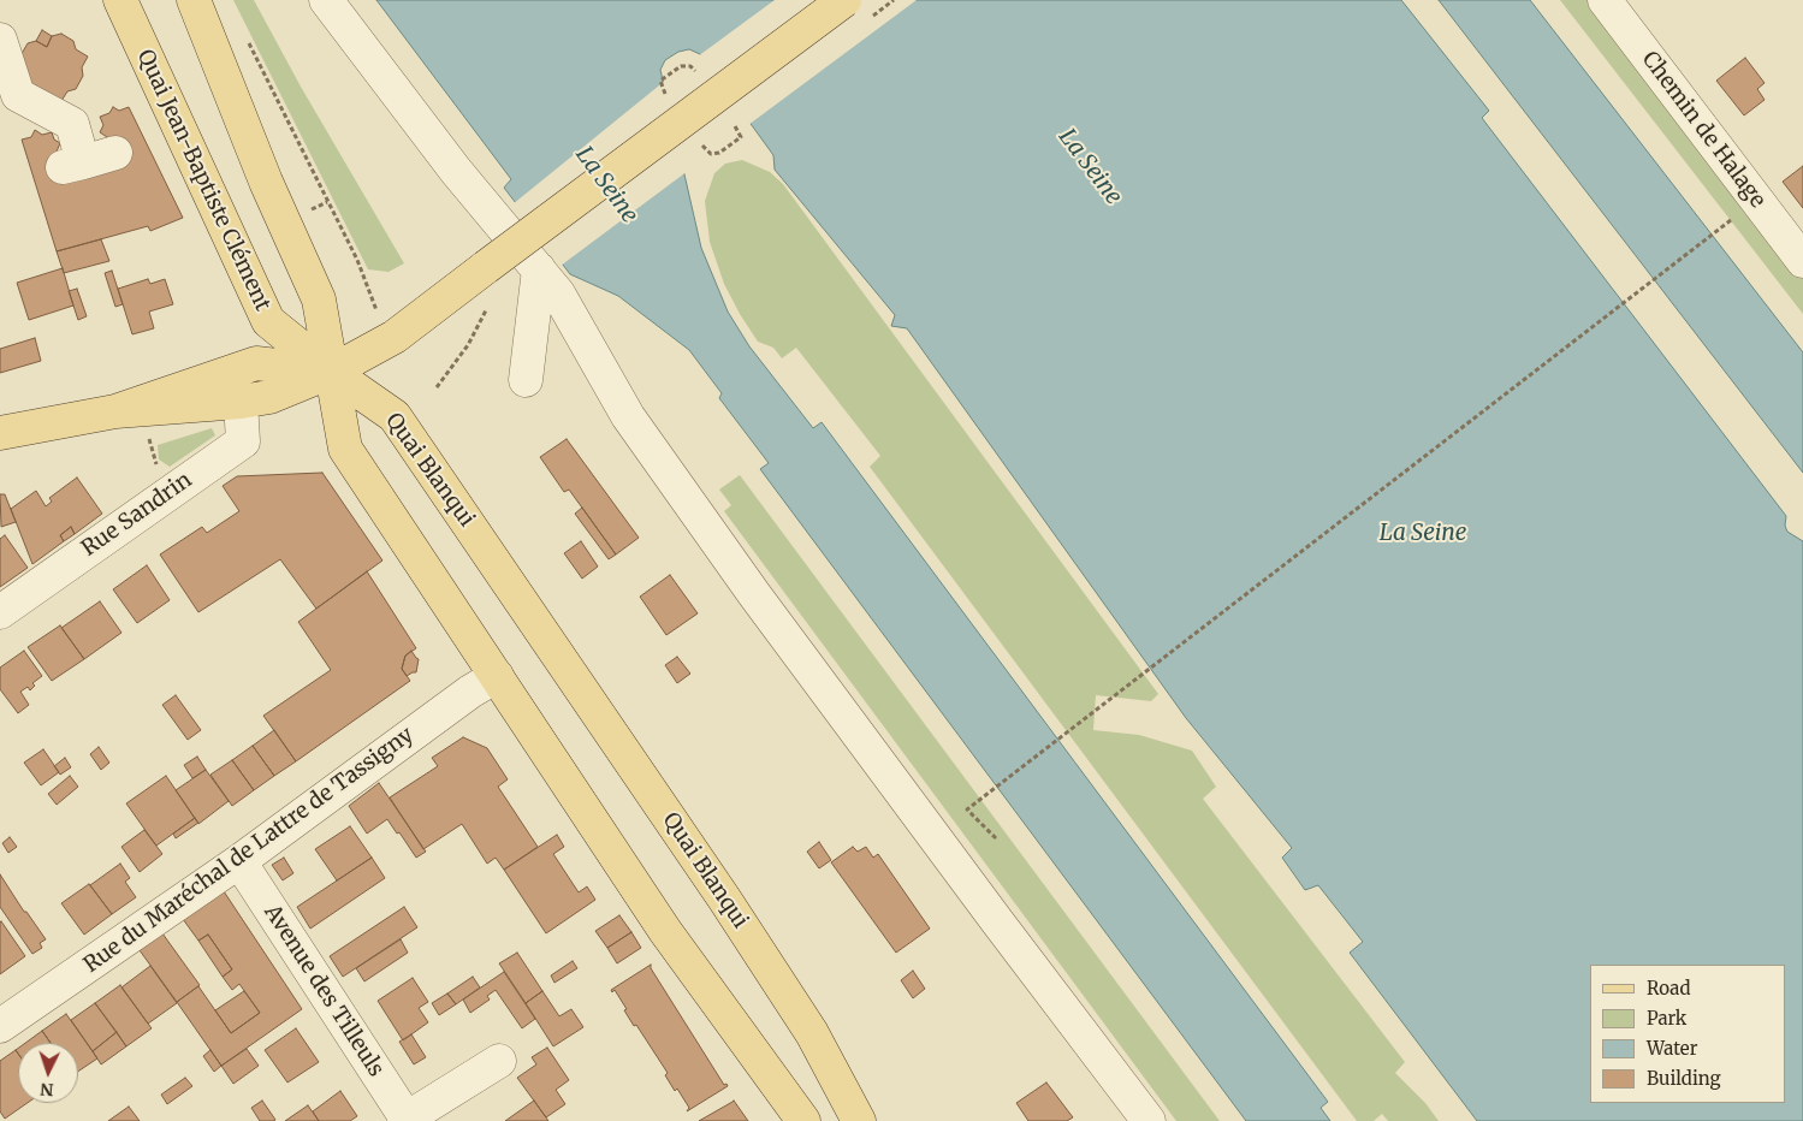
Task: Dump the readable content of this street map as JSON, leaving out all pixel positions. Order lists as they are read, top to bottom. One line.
{"streets":{"main road":["Quai Jean-Baptiste Clément","Quai Blanqui"],"street":["Chemin de Halage","Rue Sandrin","Rue du Maréchal de Lattre de Tassigny","Avenue des Tilleuls"]},"crossings":[["Quai Jean-Baptiste Clément","Quai Blanqui"],["Rue du Maréchal de Lattre de Tassigny","Avenue des Tilleuls"]],"water":["La Seine"],"legend":["Road","Park","Water","Building"],"north":"bottom"}
